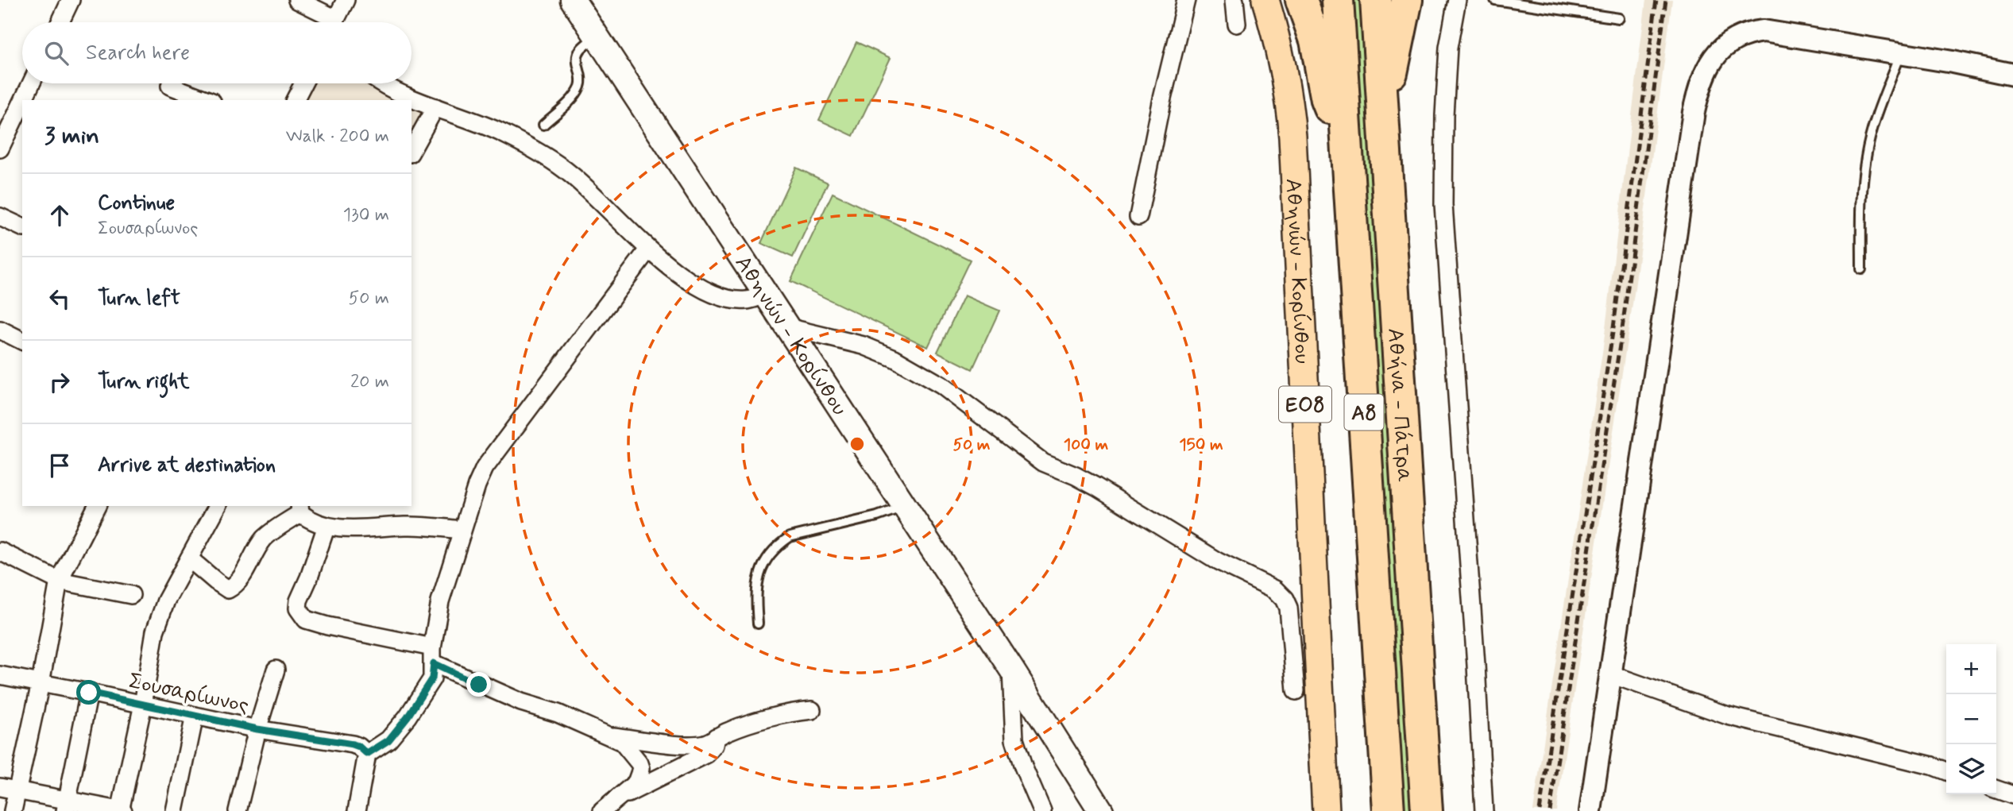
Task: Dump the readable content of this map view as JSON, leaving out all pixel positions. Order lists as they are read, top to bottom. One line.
{"streets":{"highway":["Αθήνα - Πάτρα","Α8"],"main road":["Αθηνών - Κορίνθου","ΕΟ8"],"street":["Σουσαρίωνος"]},"page":{"search":"Search here","heading":["3 min","Walk · 200 m"],"list":[["Continue","Σουσαρίωνος","130 m"],["Turn left","50 m"],["Turn right","20 m"],"Arrive at destination"],"map_buttons":["+","−"]},"rings":["50 m","100 m","150 m"]}
